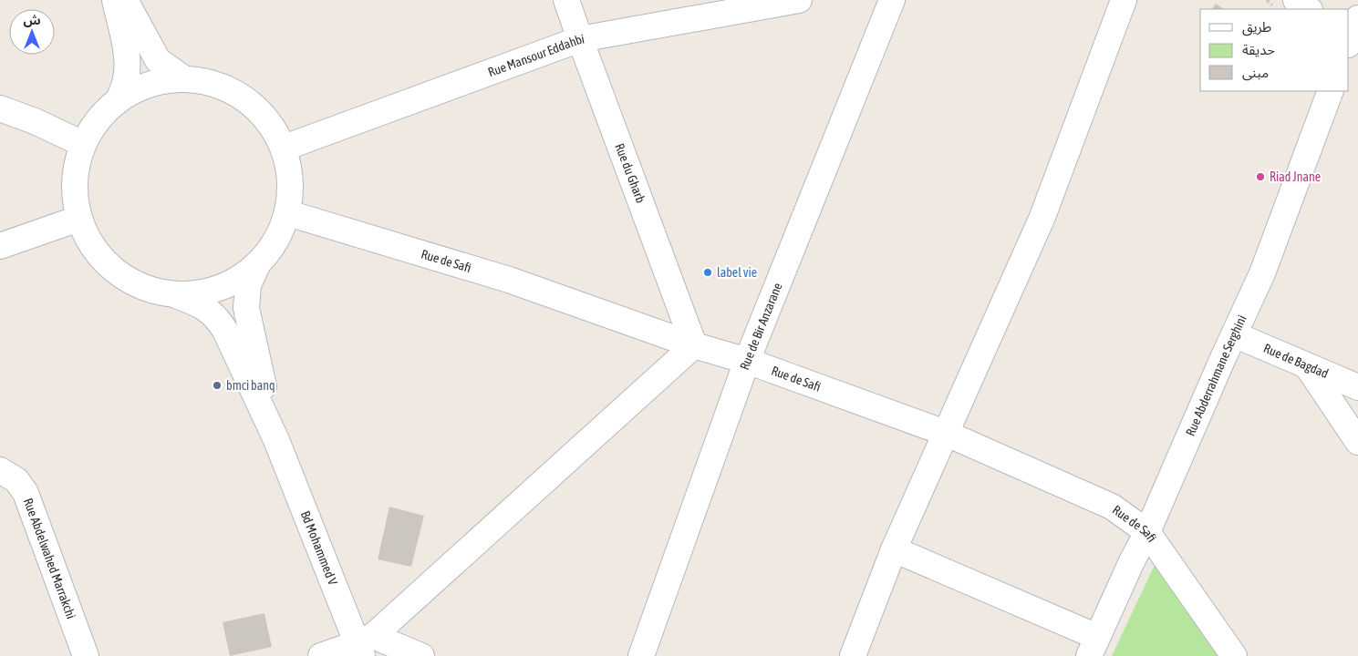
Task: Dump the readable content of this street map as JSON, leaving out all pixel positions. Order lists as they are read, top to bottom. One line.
{"streets":{"street":["Rue Mansour Eddahbi","Rue du Gharb","Rue de Safi","Rue de Bir Anzarane","Rue de Bagdad","Rue Abderrahmane Serghini","Bd Mohammed V","Rue Abdelwahed Marrakchi"]},"crossings":[["Rue Mansour Eddahbi","Rue du Gharb"],["Rue du Gharb","Rue de Safi"],["Rue de Safi","Rue de Bir Anzarane"],["Rue de Safi","Rue Abderrahmane Serghini"],["Rue de Bagdad","Rue Abderrahmane Serghini"]],"places":["Riad Jnane","label vie","bmci banq"],"legend":["طريق","حديقة","مبنى"],"north":"top"}
